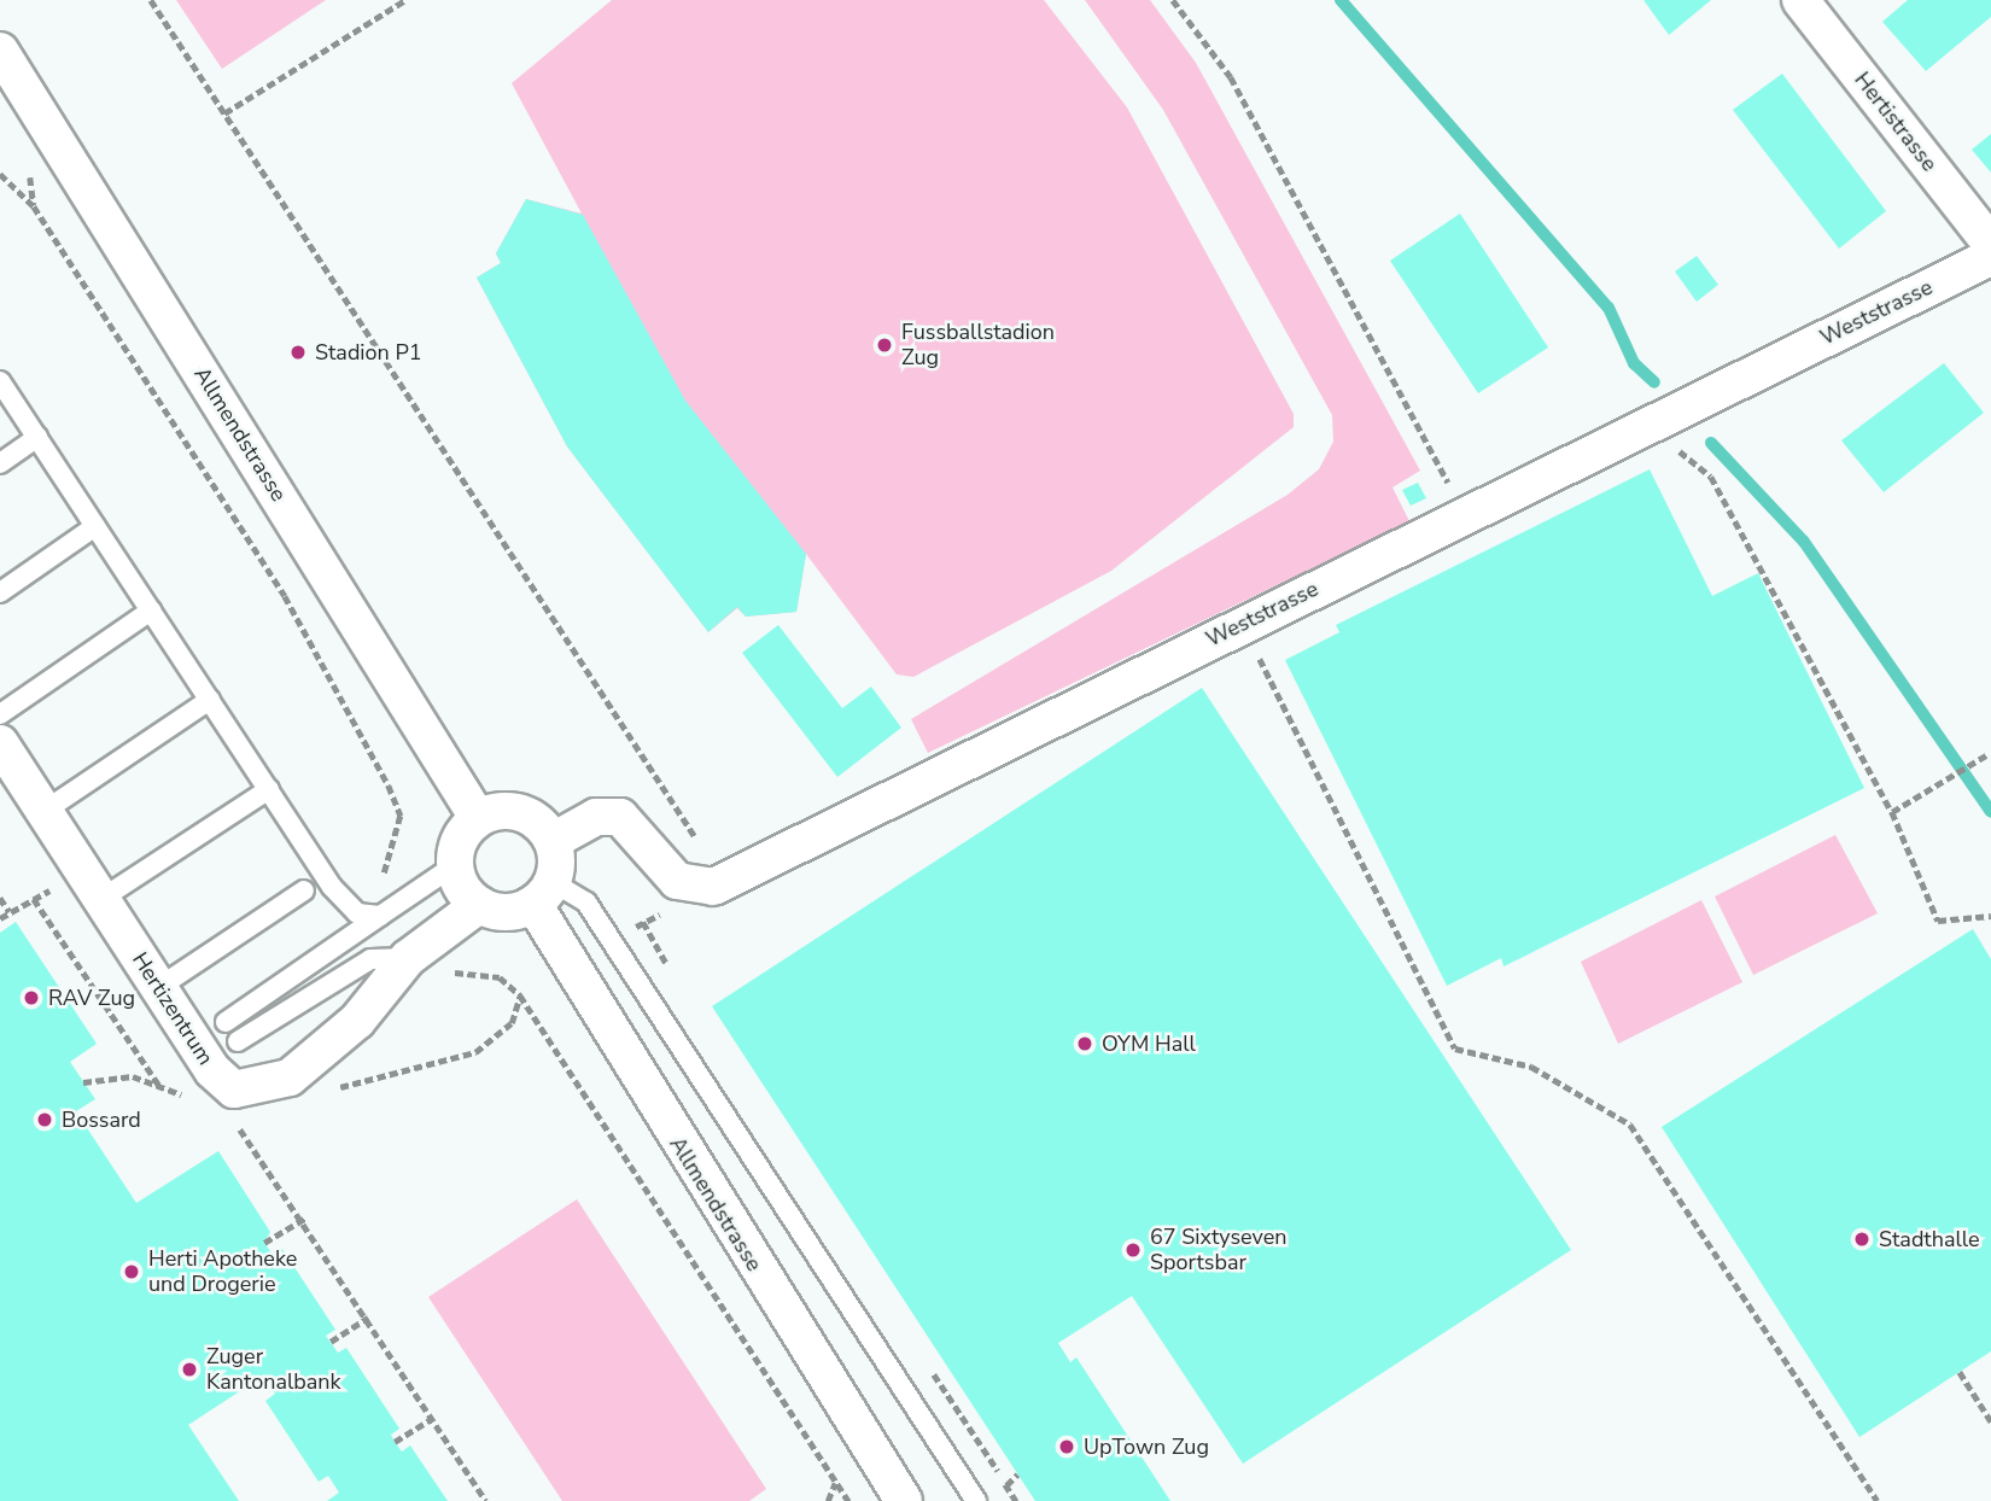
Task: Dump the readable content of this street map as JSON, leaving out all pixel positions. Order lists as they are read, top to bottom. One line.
{"streets":{"street":["Hertistrasse","Weststrasse","Allmendstrasse","Hertizentrum"]},"crossings":[["Weststrasse","Allmendstrasse"],["Weststrasse","Hertizentrum"],["Allmendstrasse","Hertizentrum"]],"places":["Fussballstadion Zug","Stadion P1","RAV Zug","OYM Hall","Bossard","Stadthalle","67 Sixtyseven Sportsbar","Herti Apotheke und Drogerie","Zuger Kantonalbank","UpTown Zug"]}
